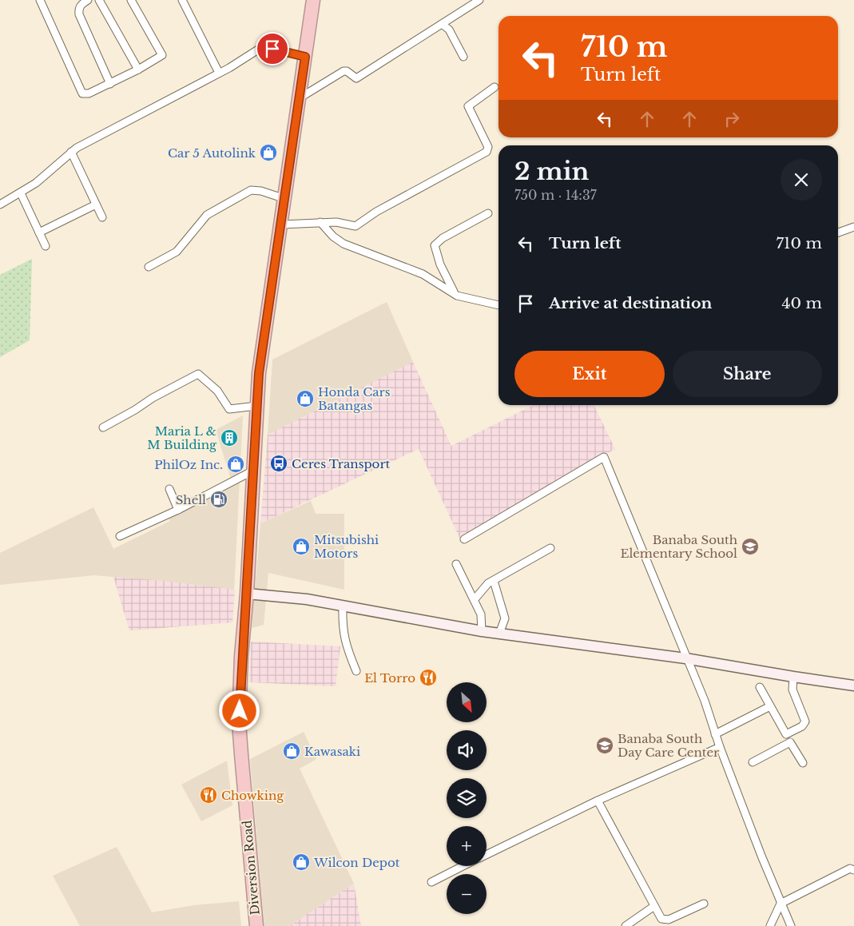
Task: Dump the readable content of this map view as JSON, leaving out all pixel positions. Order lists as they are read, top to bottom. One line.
{"streets":{"highway":["Diversion Road"]},"places":{"shop":["Car 5 Autolink","Honda Cars Batangas","PhilOz Inc.","Mitsubishi Motors","Kawasaki","Wilcon Depot"],"building":["Maria L & M Building"],"bus stop":["Ceres Transport"],"fuel station":["Shell"],"school or university":["Banaba South Elementary School","Banaba South Day Care Center"],"restaurant":["El Torro","Chowking"]},"north":"bottom right","page":{"turn":["710 m","Turn left"],"heading":["2 min","750 m · 14:37"],"list":[{"name":"Turn left","value":"710 m"},{"name":"Arrive at destination","value":"40 m"}],"buttons":["Exit","Share"],"map_buttons":["+","−"]}}
